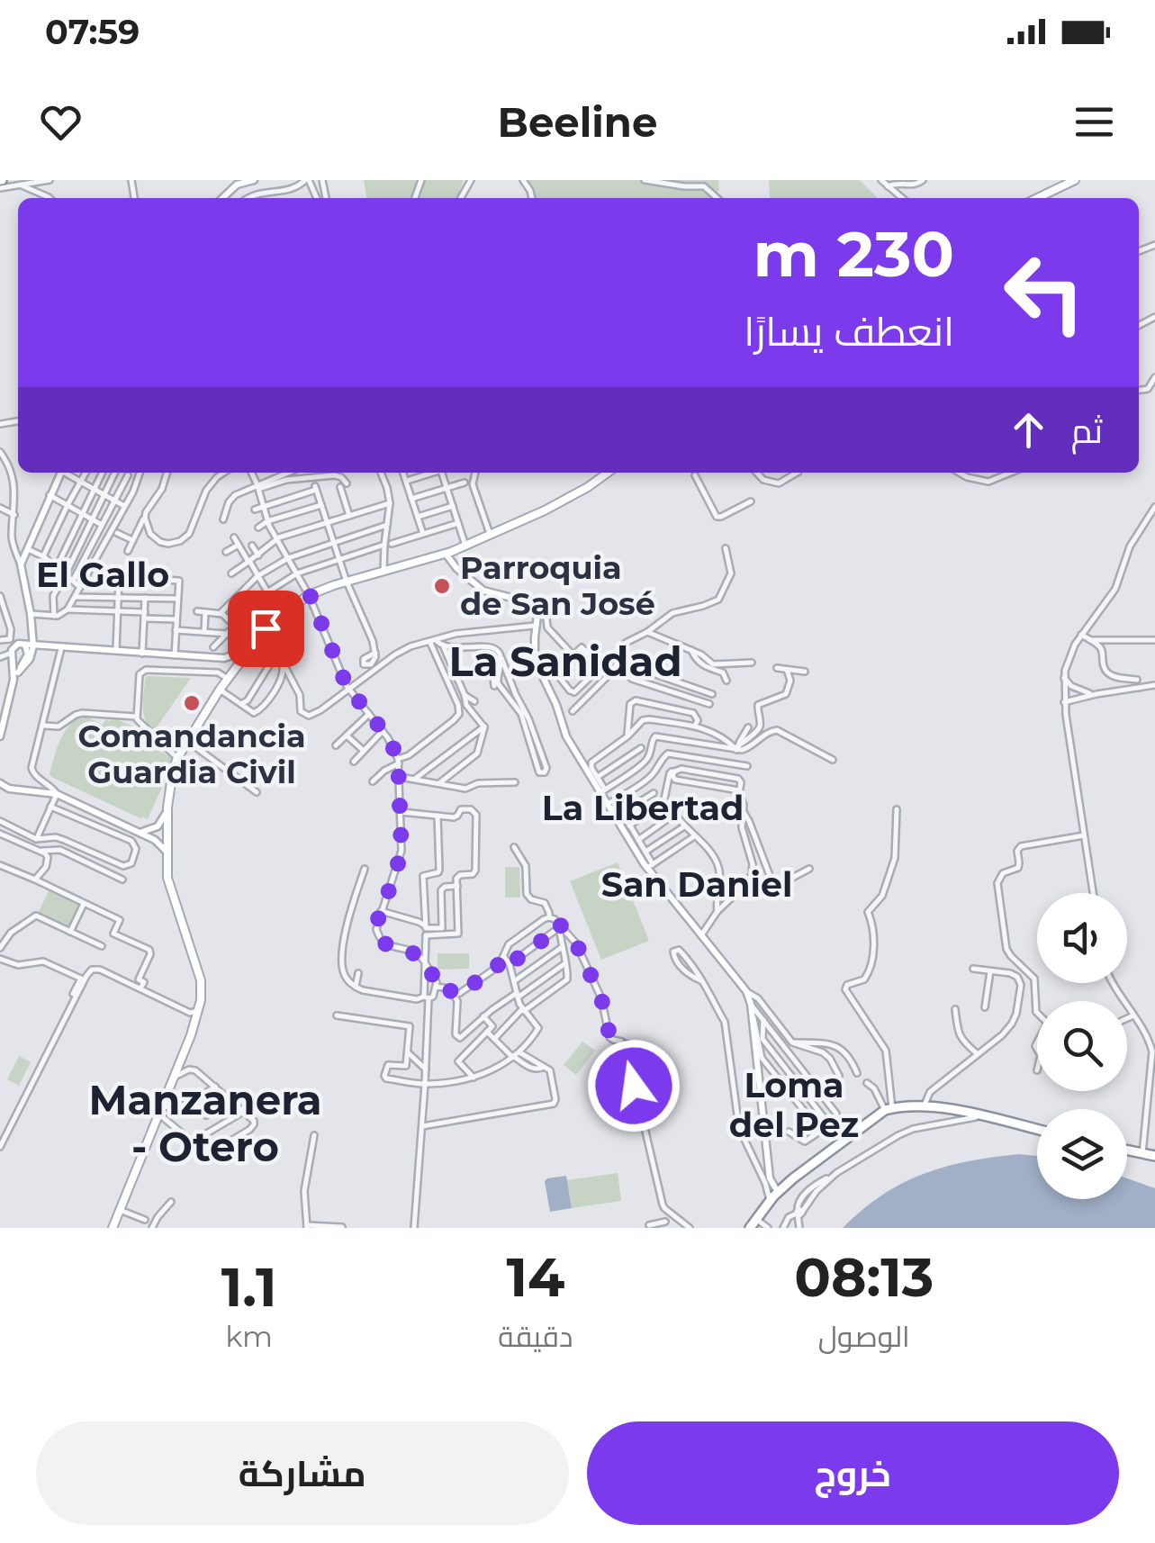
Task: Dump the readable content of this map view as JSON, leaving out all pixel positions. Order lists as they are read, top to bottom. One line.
{"districts":["El Gallo","La Sanidad","La Libertad","San Daniel","Loma del Pez","Manzanera - Otero"],"places":["Parroquia de San José","Comandancia Guardia Civil"],"page":{"status":"07:59","header":"Beeline","turn":["230 m","انعطف يسارًا"],"then":"ثم","eta":["08:13","الوصول","14","دقيقة","1.1","km"],"buttons":["خروج","مشاركة"]}}
